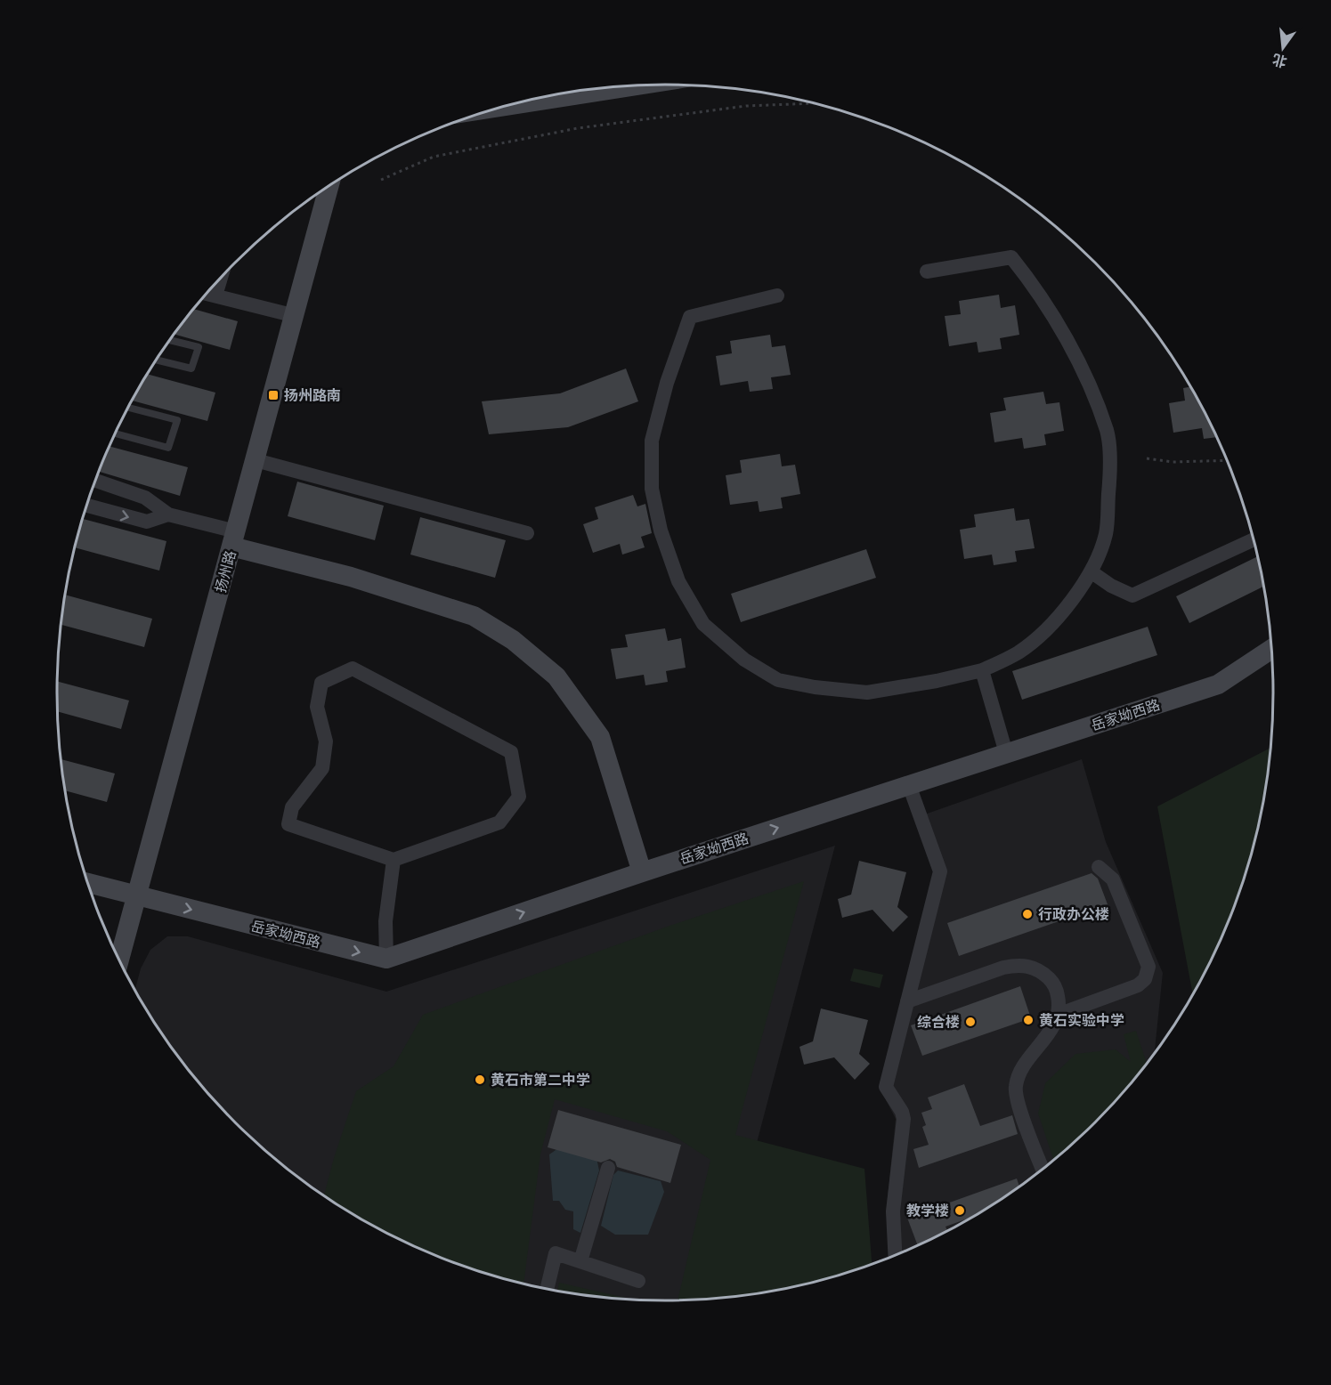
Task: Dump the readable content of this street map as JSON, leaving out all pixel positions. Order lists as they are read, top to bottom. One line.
{"streets":{"main road":["扬州路","岳家坳西路"]},"crossings":[["扬州路","岳家坳西路"]],"one_way":["岳家坳西路"],"places":{"transit":["扬州路南"],"other":["行政办公楼","黄石实验中学","综合楼","黄石市第二中学","教学楼"]},"north":"bottom"}
